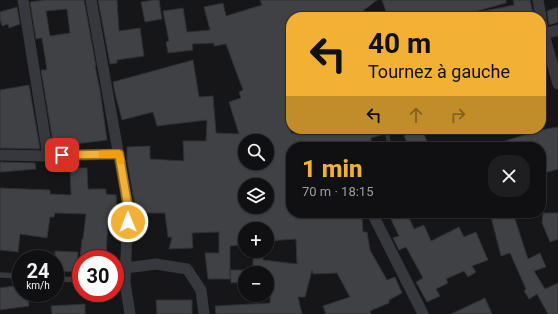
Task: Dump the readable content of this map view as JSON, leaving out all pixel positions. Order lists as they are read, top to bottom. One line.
{"page":{"turn":["40 m","Tournez à gauche"],"map_buttons":["+","−"],"heading":["1 min","70 m · 18:15"],"speed":"24 km/h","limit":"30"}}
